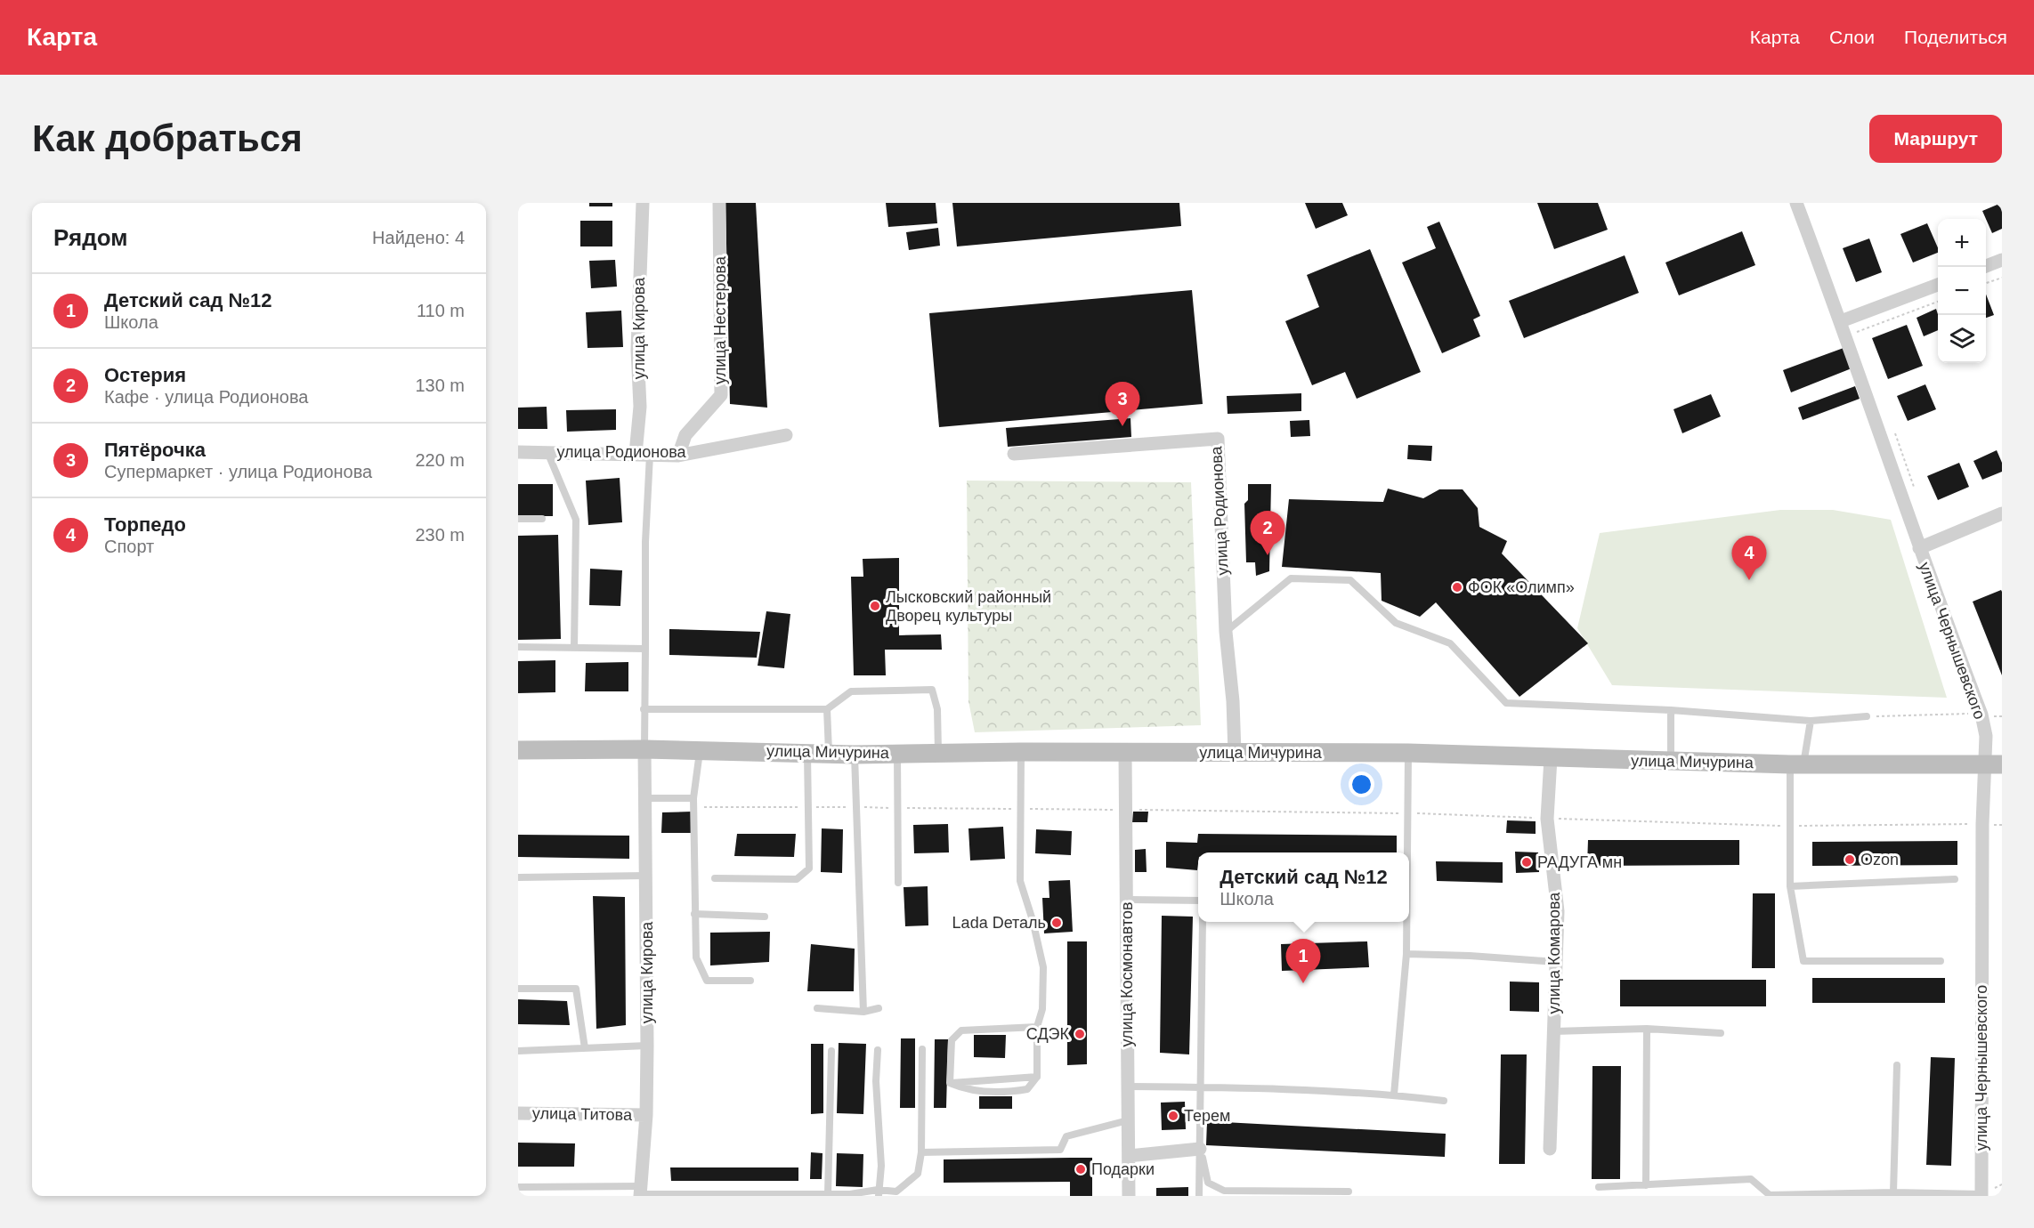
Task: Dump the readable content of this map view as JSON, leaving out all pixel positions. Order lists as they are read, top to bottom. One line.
{"streets":{"main road":["улица Мичурина"],"street":["улица Нестерова","улица Кирова","улица Родионова","улица Чернышевского","улица Комарова","улица Космонавтов","улица Титова"]},"crossings":[["улица Нестерова","улица Родионова"],["улица Кирова","улица Родионова"],["улица Кирова","улица Мичурина"],["улица Кирова","улица Титова"],["улица Родионова","улица Мичурина"],["улица Чернышевского","улица Мичурина"],["улица Мичурина","улица Комарова"],["улица Мичурина","улица Космонавтов"]],"places":["ФОК «Олимп»","Лысковский районный Дворец культуры","Ozon","РАДУГА мн","Lada Dеталь","СДЭК","Терем","Подарки"],"page":{"header":"Карта","nav":["Карта","Слои","Поделиться"],"buttons":"Маршрут","title":"Как добраться","heading":["Рядом","Найдено: 4"],"map_buttons":["+","−"],"list":[{"mark":"1","name":"Детский сад №12","note":"Школа","value":"110 m"},{"mark":"2","name":"Остерия","note":"Кафе · улица Родионова","value":"130 m"},{"mark":"3","name":"Пятёрочка","note":"Супермаркет · улица Родионова","value":"220 m"},{"mark":"4","name":"Торпедо","note":"Спорт","value":"230 m"}],"pins":["3","2","4","1"],"popup":["Детский сад №12","Школа"]}}
